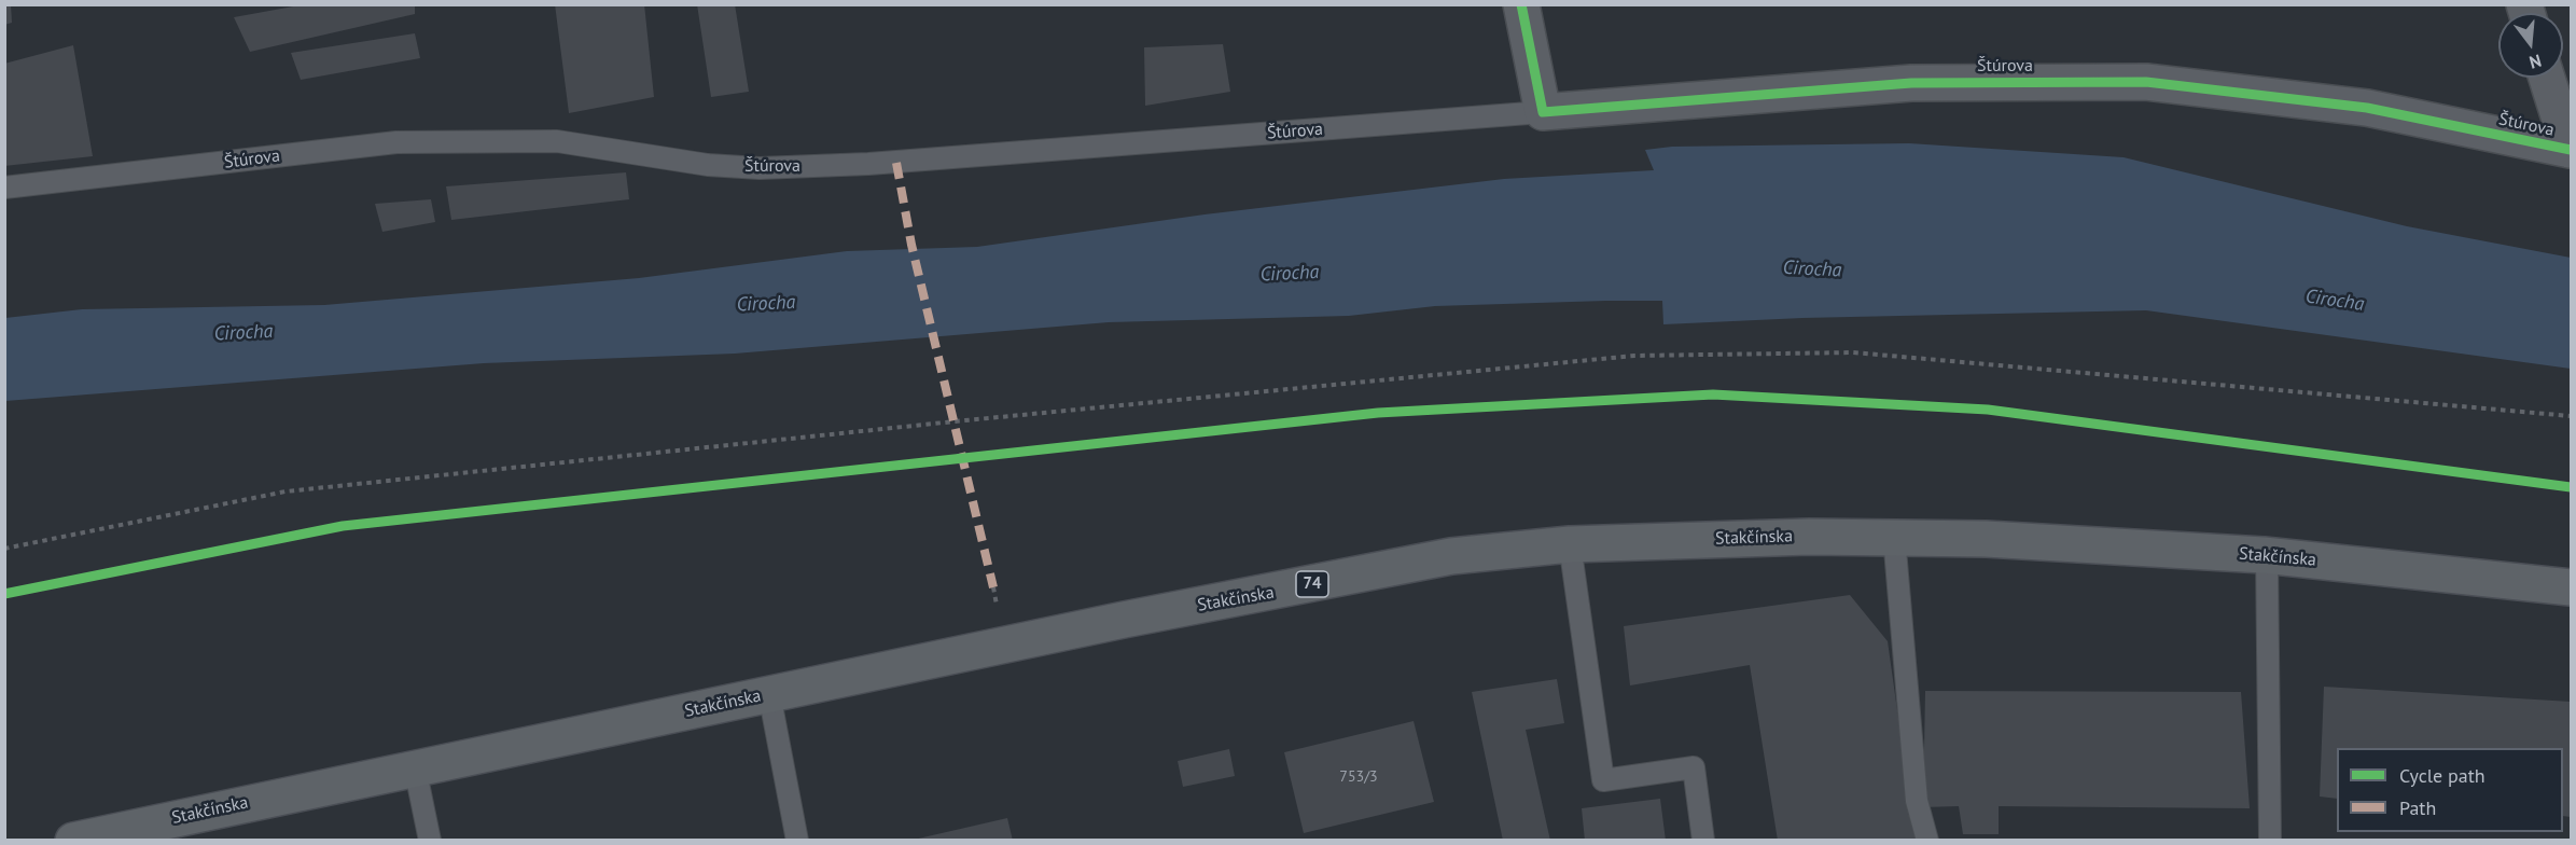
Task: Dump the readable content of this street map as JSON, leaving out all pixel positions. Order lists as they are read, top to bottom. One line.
{"streets":{"main road":["Stakčínska","74"],"street":["Štúrova"]},"water":["Cirocha"],"house_numbers":["753/3"],"legend":["Cycle path","Path"],"north":"bottom"}
